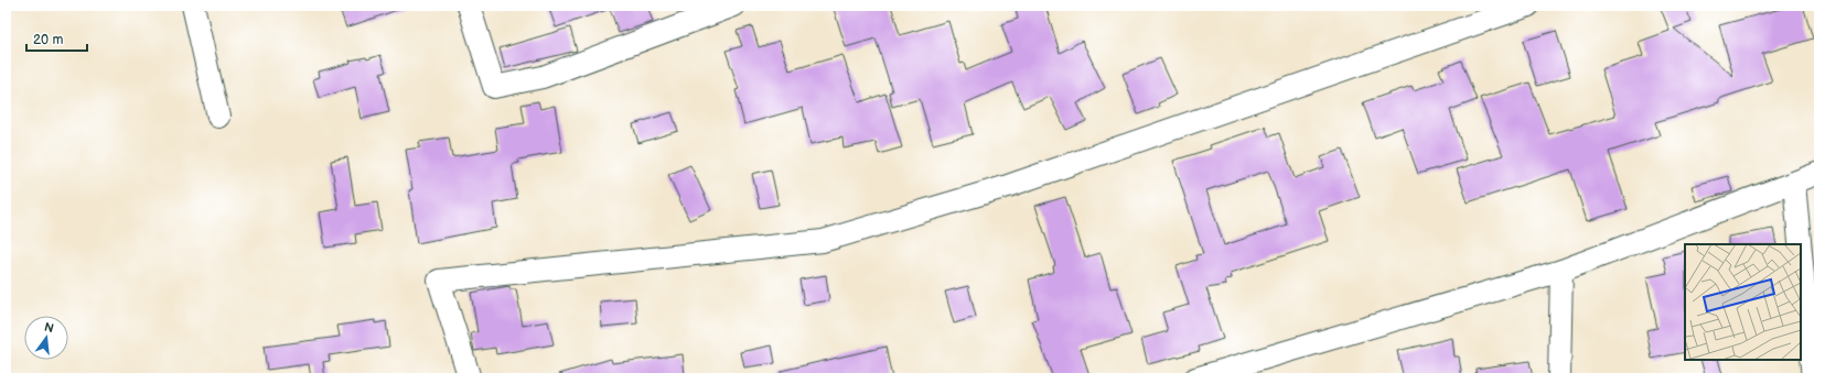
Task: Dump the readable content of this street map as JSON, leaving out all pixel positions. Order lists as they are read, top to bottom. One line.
{"scale_bar":"20 m","north":"top"}
